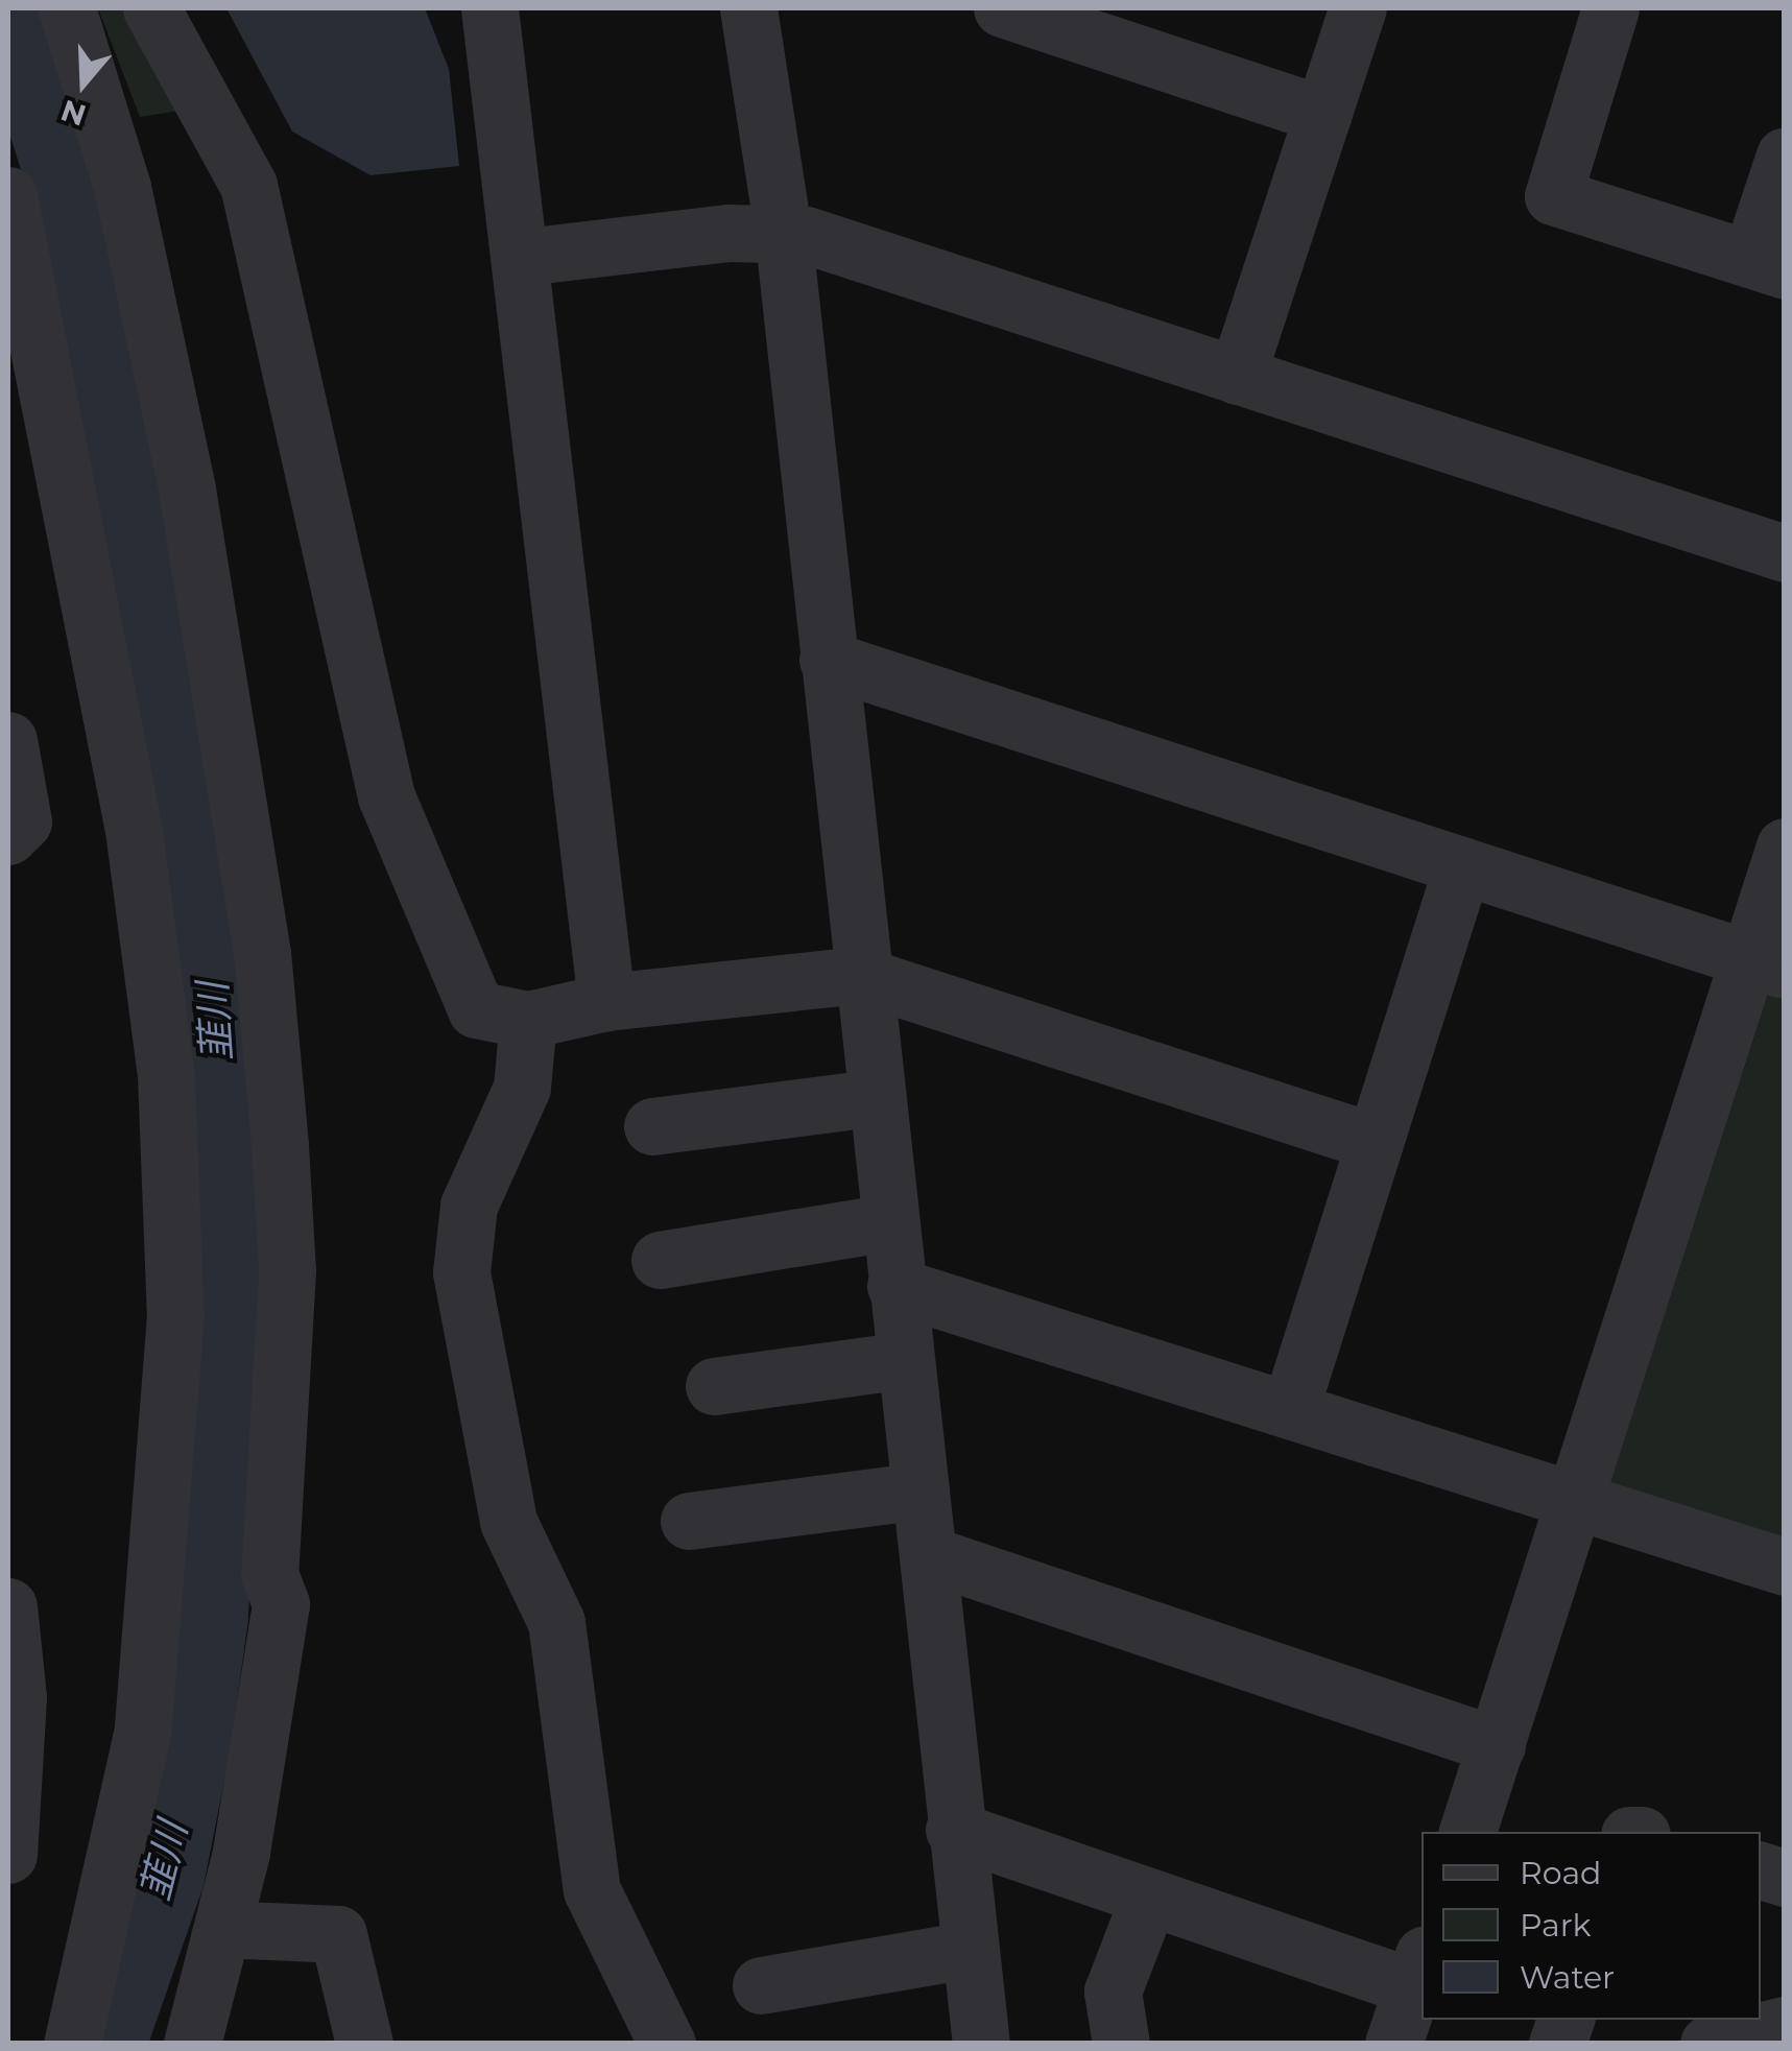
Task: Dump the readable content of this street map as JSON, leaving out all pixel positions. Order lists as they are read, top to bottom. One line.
{"water":["韮川"],"legend":["Road","Park","Water"],"north":"bottom"}
